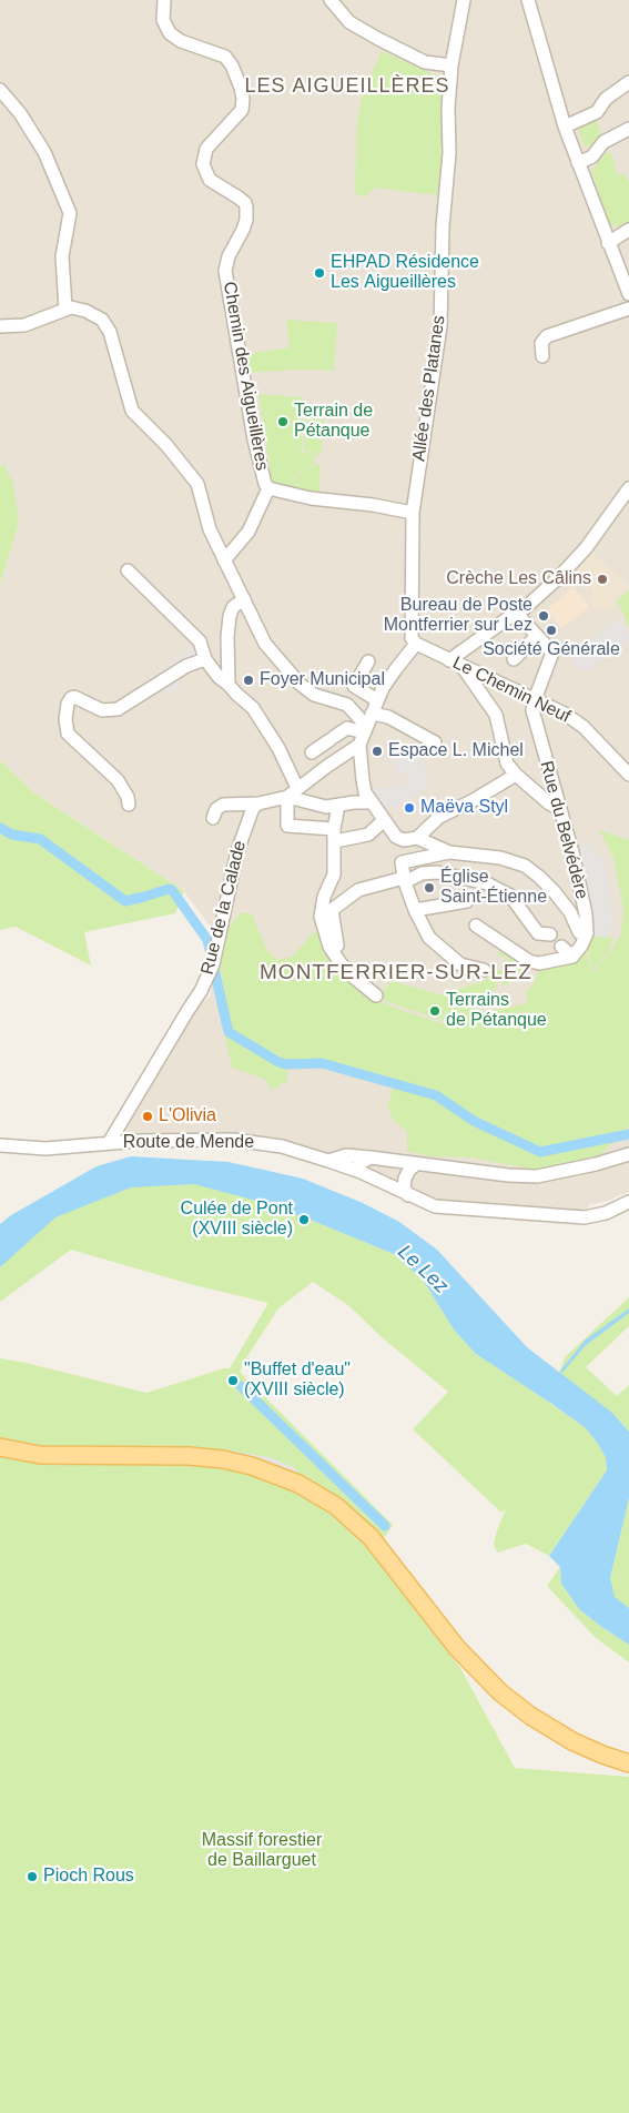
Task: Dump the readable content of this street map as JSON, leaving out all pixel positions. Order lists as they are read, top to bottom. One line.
{"streets":{"street":["Chemin des Aigueillères","Allée des Platanes","Le Chemin Neuf","Rue du Belvédère","Rue de la Calade","Route de Mende"]},"crossings":[["Chemin des Aigueillères","Allée des Platanes"],["Allée des Platanes","Le Chemin Neuf"],["Le Chemin Neuf","Rue du Belvédère"],["Rue de la Calade","Route de Mende"]],"districts":["LES AIGUEILLÈRES","MONTFERRIER-SUR-LEZ"],"water":["Le Lez"],"parks":["Massif forestier de Baillarguet"],"places":["EHPAD Résidence Les Aigueillères","Terrain de Pétanque","Crèche Les Câlins","Bureau de Poste Montferrier sur Lez","Société Générale","Foyer Municipal","Espace L. Michel","Maëva Styl","Église Saint-Étienne","Terrains de Pétanque","L'Olivia","Culée de Pont (XVIII siècle)","\"Buffet d'eau\" (XVIII siècle)","Pioch Rous"]}
